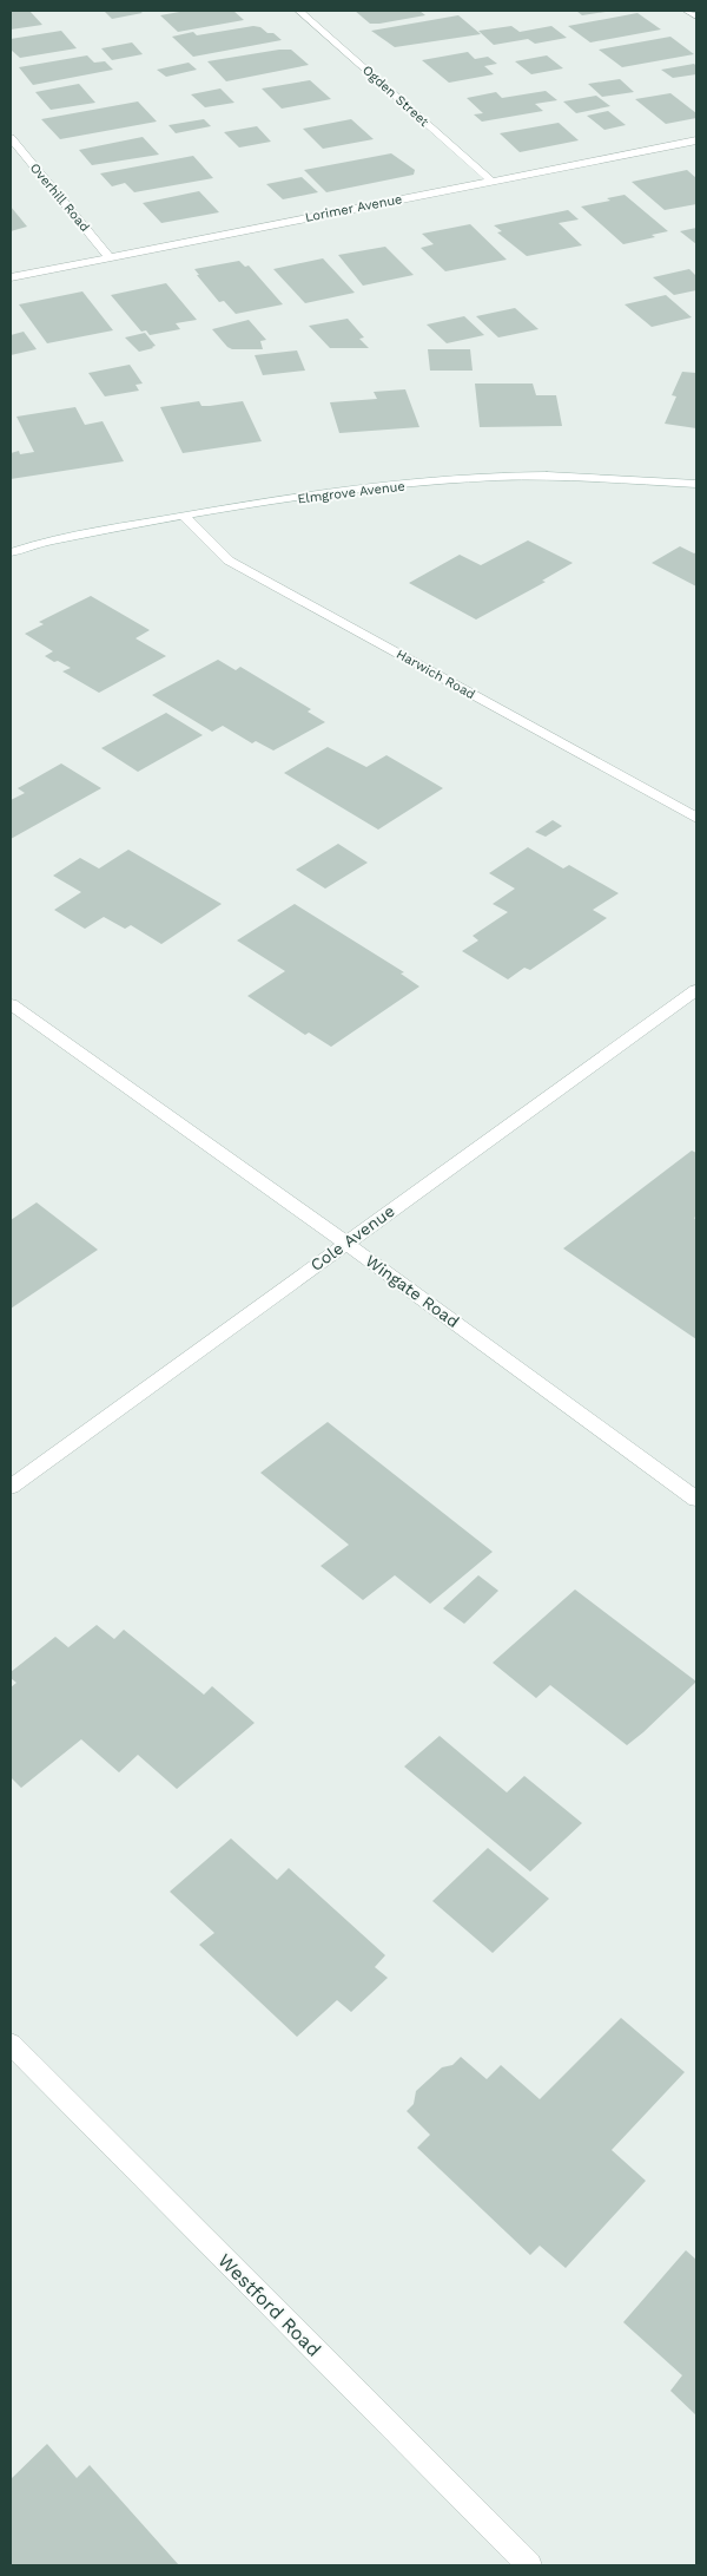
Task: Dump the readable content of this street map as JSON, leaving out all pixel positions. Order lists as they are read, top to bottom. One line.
{"streets":{"street":["Ogden Street","Overhill Road","Lorimer Avenue","Elmgrove Avenue","Harwich Road","Cole Avenue","Wingate Road","Westford Road"]},"crossings":[["Ogden Street","Lorimer Avenue"],["Overhill Road","Lorimer Avenue"],["Elmgrove Avenue","Harwich Road"],["Cole Avenue","Wingate Road"]]}
